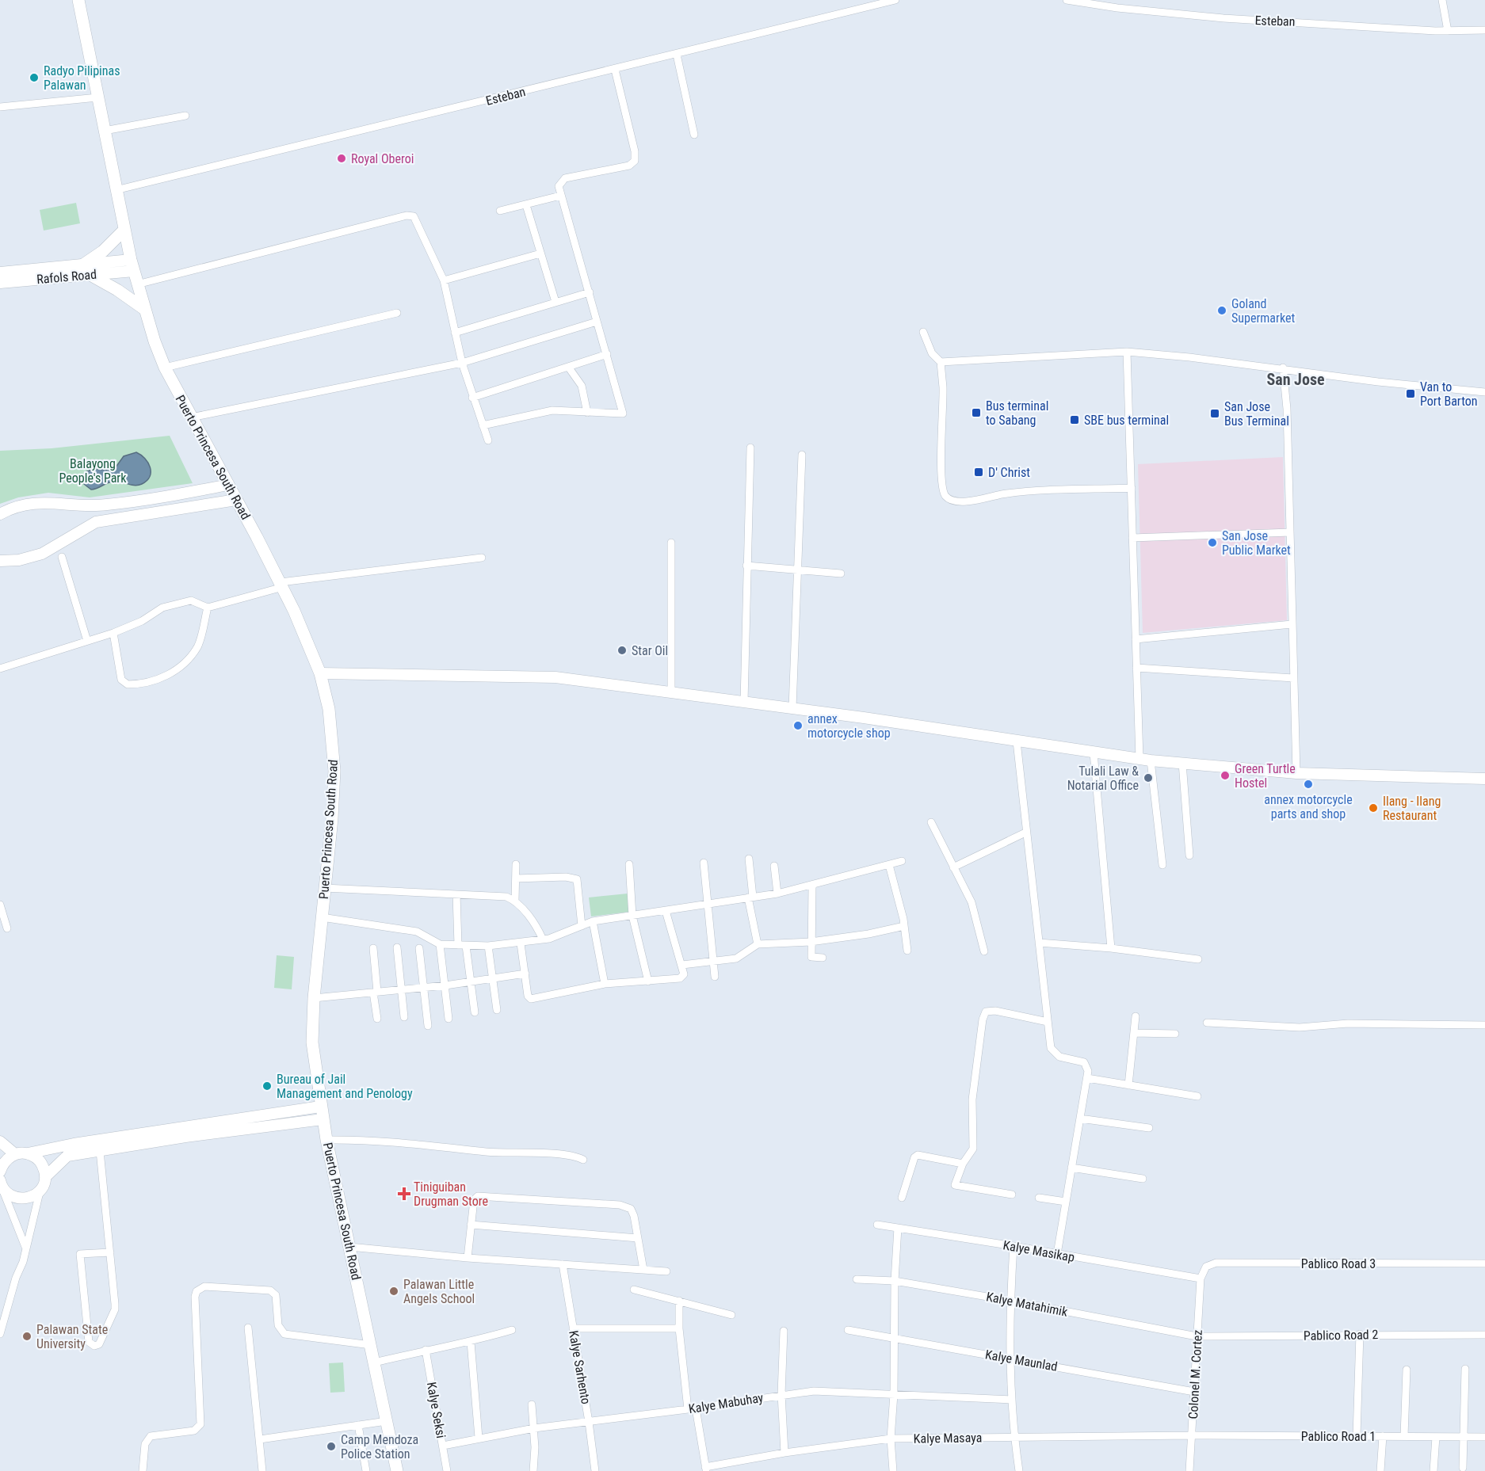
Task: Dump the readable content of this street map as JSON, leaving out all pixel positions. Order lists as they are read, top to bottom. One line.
{"streets":{"main road":["Puerto Princesa South Road"],"street":["Esteban","Rafols Road","Kalye Masikap","Pablico Road 3","Kalye Matahimik","Pablico Road 2","Kalye Maunlad","Kalye Sarhento","Colonel M. Cortez","Kalye Mabuhay","Kalye Seksi","Pablico Road 1","Kalye Masaya"]},"crossings":[["Esteban","Puerto Princesa South Road"],["Rafols Road","Puerto Princesa South Road"],["Kalye Masikap","Pablico Road 3"],["Kalye Masikap","Colonel M. Cortez"],["Pablico Road 3","Colonel M. Cortez"],["Kalye Matahimik","Pablico Road 2"],["Kalye Matahimik","Colonel M. Cortez"],["Pablico Road 2","Colonel M. Cortez"],["Kalye Maunlad","Colonel M. Cortez"],["Kalye Sarhento","Kalye Mabuhay"],["Colonel M. Cortez","Pablico Road 1"],["Colonel M. Cortez","Kalye Masaya"],["Kalye Mabuhay","Kalye Seksi"],["Pablico Road 1","Kalye Masaya"]],"districts":["San Jose"],"parks":["Balayong People's Park"],"places":{"other":["Radyo Pilipinas Palawan","Royal Oberoi","Goland Supermarket","San Jose Public Market","Star Oil","annex motorcycle shop","Green Turtle Hostel","Tulali Law & Notarial Office","annex motorcycle parts and shop","Ilang - Ilang Restaurant","Bureau of Jail Management and Penology","Palawan Little Angels School","Palawan State University","Camp Mendoza Police Station"],"transit":["Van to Port Barton","Bus terminal to Sabang","San Jose Bus Terminal","SBE bus terminal","D' Christ"],"health":["Tiniguiban Drugman Store"]}}
